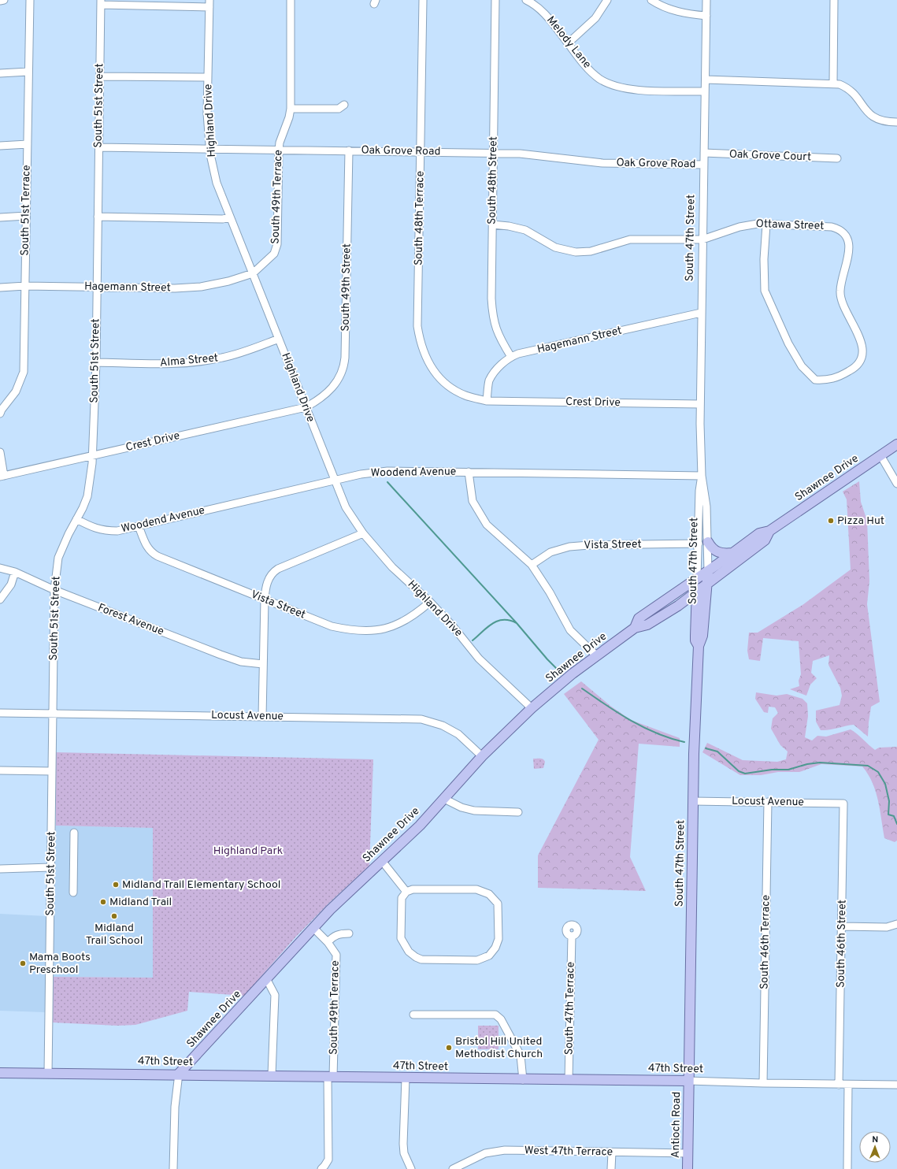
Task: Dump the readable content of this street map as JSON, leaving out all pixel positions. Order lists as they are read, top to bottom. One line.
{"streets":{"main road":["South 47th Street","Shawnee Drive","47th Street","Antioch Road"],"street":["Melody Lane","South 51st Street","Highland Drive","Oak Grove Road","Oak Grove Court","South 48th Street","South 49th Terrace","South 51st Terrace","South 48th Terrace","Ottawa Street","Hagemann Street","South 49th Street","Alma Street","Crest Drive","Woodend Avenue","Vista Street","Forest Avenue","Locust Avenue","South 46th Terrace","South 46th Street","South 47th Terrace","West 47th Terrace"]},"crossings":[["Melody Lane","South 47th Street"],["South 51st Street","Oak Grove Road"],["South 51st Street","Hagemann Street"],["South 51st Street","Alma Street"],["South 51st Street","Crest Drive"],["South 51st Street","Woodend Avenue"],["South 51st Street","Forest Avenue"],["South 51st Street","Locust Avenue"],["South 51st Street","47th Street"],["Highland Drive","Oak Grove Road"],["Highland Drive","South 49th Terrace"],["Highland Drive","Hagemann Street"],["Highland Drive","South 49th Street"],["Highland Drive","Alma Street"],["Highland Drive","Crest Drive"],["Highland Drive","Woodend Avenue"],["Highland Drive","Shawnee Drive"],["Highland Drive","Vista Street"],["Oak Grove Road","South 48th Street"],["Oak Grove Road","South 49th Terrace"],["Oak Grove Road","South 48th Terrace"],["Oak Grove Road","South 47th Street"],["Oak Grove Road","South 49th Street"],["Oak Grove Court","South 47th Street"],["South 48th Street","Ottawa Street"],["South 48th Street","Hagemann Street"],["South 49th Terrace","Hagemann Street"],["South 49th Terrace","Shawnee Drive"],["South 49th Terrace","47th Street"],["South 51st Terrace","Hagemann Street"],["South 48th Terrace","Hagemann Street"],["South 48th Terrace","Crest Drive"],["Ottawa Street","South 47th Street"],["South 47th Street","Hagemann Street"],["South 47th Street","Crest Drive"],["South 47th Street","Woodend Avenue"],["South 47th Street","Shawnee Drive"],["South 47th Street","Vista Street"],["South 47th Street","Locust Avenue"],["South 47th Street","47th Street"],["South 47th Street","Antioch Road"],["Hagemann Street","Crest Drive"],["South 49th Street","Crest Drive"],["Woodend Avenue","Vista Street"],["Shawnee Drive","Locust Avenue"],["Shawnee Drive","47th Street"],["Locust Avenue","South 46th Terrace"],["Locust Avenue","South 46th Street"],["South 46th Terrace","47th Street"],["South 46th Street","47th Street"],["South 47th Terrace","47th Street"],["47th Street","Antioch Road"],["Antioch Road","West 47th Terrace"]],"parks":["Highland Park"],"places":["Pizza Hut","Midland Trail Elementary School","Midland Trail","Midland Trail School","Mama Boots Preschool","Bristol Hill United Methodist Church"],"north":"top"}
